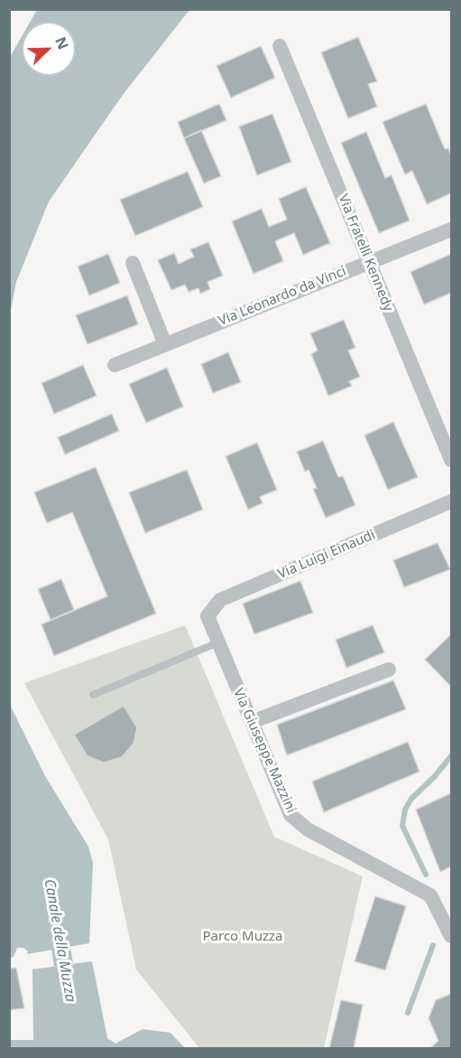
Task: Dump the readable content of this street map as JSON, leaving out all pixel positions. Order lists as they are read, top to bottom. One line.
{"streets":{"street":["Via Fratelli Kennedy","Via Leonardo da Vinci","Via Luigi Einaudi","Via Giuseppe Mazzini"]},"crossings":[["Via Fratelli Kennedy","Via Leonardo da Vinci"],["Via Luigi Einaudi","Via Giuseppe Mazzini"]],"water":["Canale della Muzza"],"parks":["Parco Muzza"],"north":"top right"}
